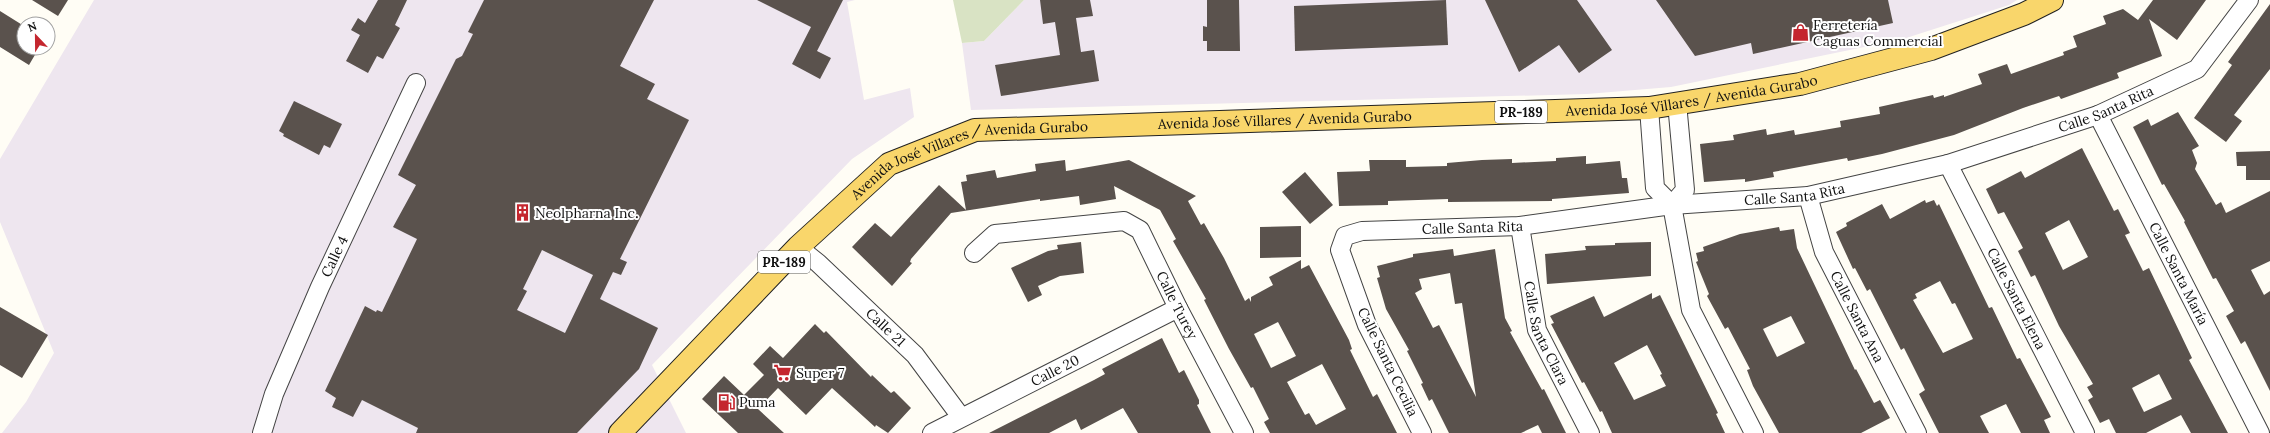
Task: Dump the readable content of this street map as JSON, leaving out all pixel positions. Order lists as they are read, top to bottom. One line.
{"streets":{"main road":["Avenida José Villares / Avenida Gurabo","PR-189"],"street":["Calle Santa Rita","Calle 4","Calle Santa María","Calle Santa Elena","Calle Turey","Calle Santa Ana","Calle 21","Calle Santa Clara","Calle Santa Cecilia","Calle 20"]},"crossings":[["Avenida José Villares / Avenida Gurabo","Calle 21"],["Calle Santa Rita","Calle Santa María"],["Calle Santa Rita","Calle Santa Elena"],["Calle Santa Rita","Calle Santa Ana"],["Calle Santa Rita","Calle Santa Clara"],["Calle Santa Rita","Calle Santa Cecilia"],["Calle Turey","Calle 20"],["Calle 21","Calle 20"]],"places":{"shop":["Ferretería Caguas Commercial"],"building":["Neolpharna Inc."],"supermarket":["Super 7"],"fuel station":["Puma"]},"north":"top"}
